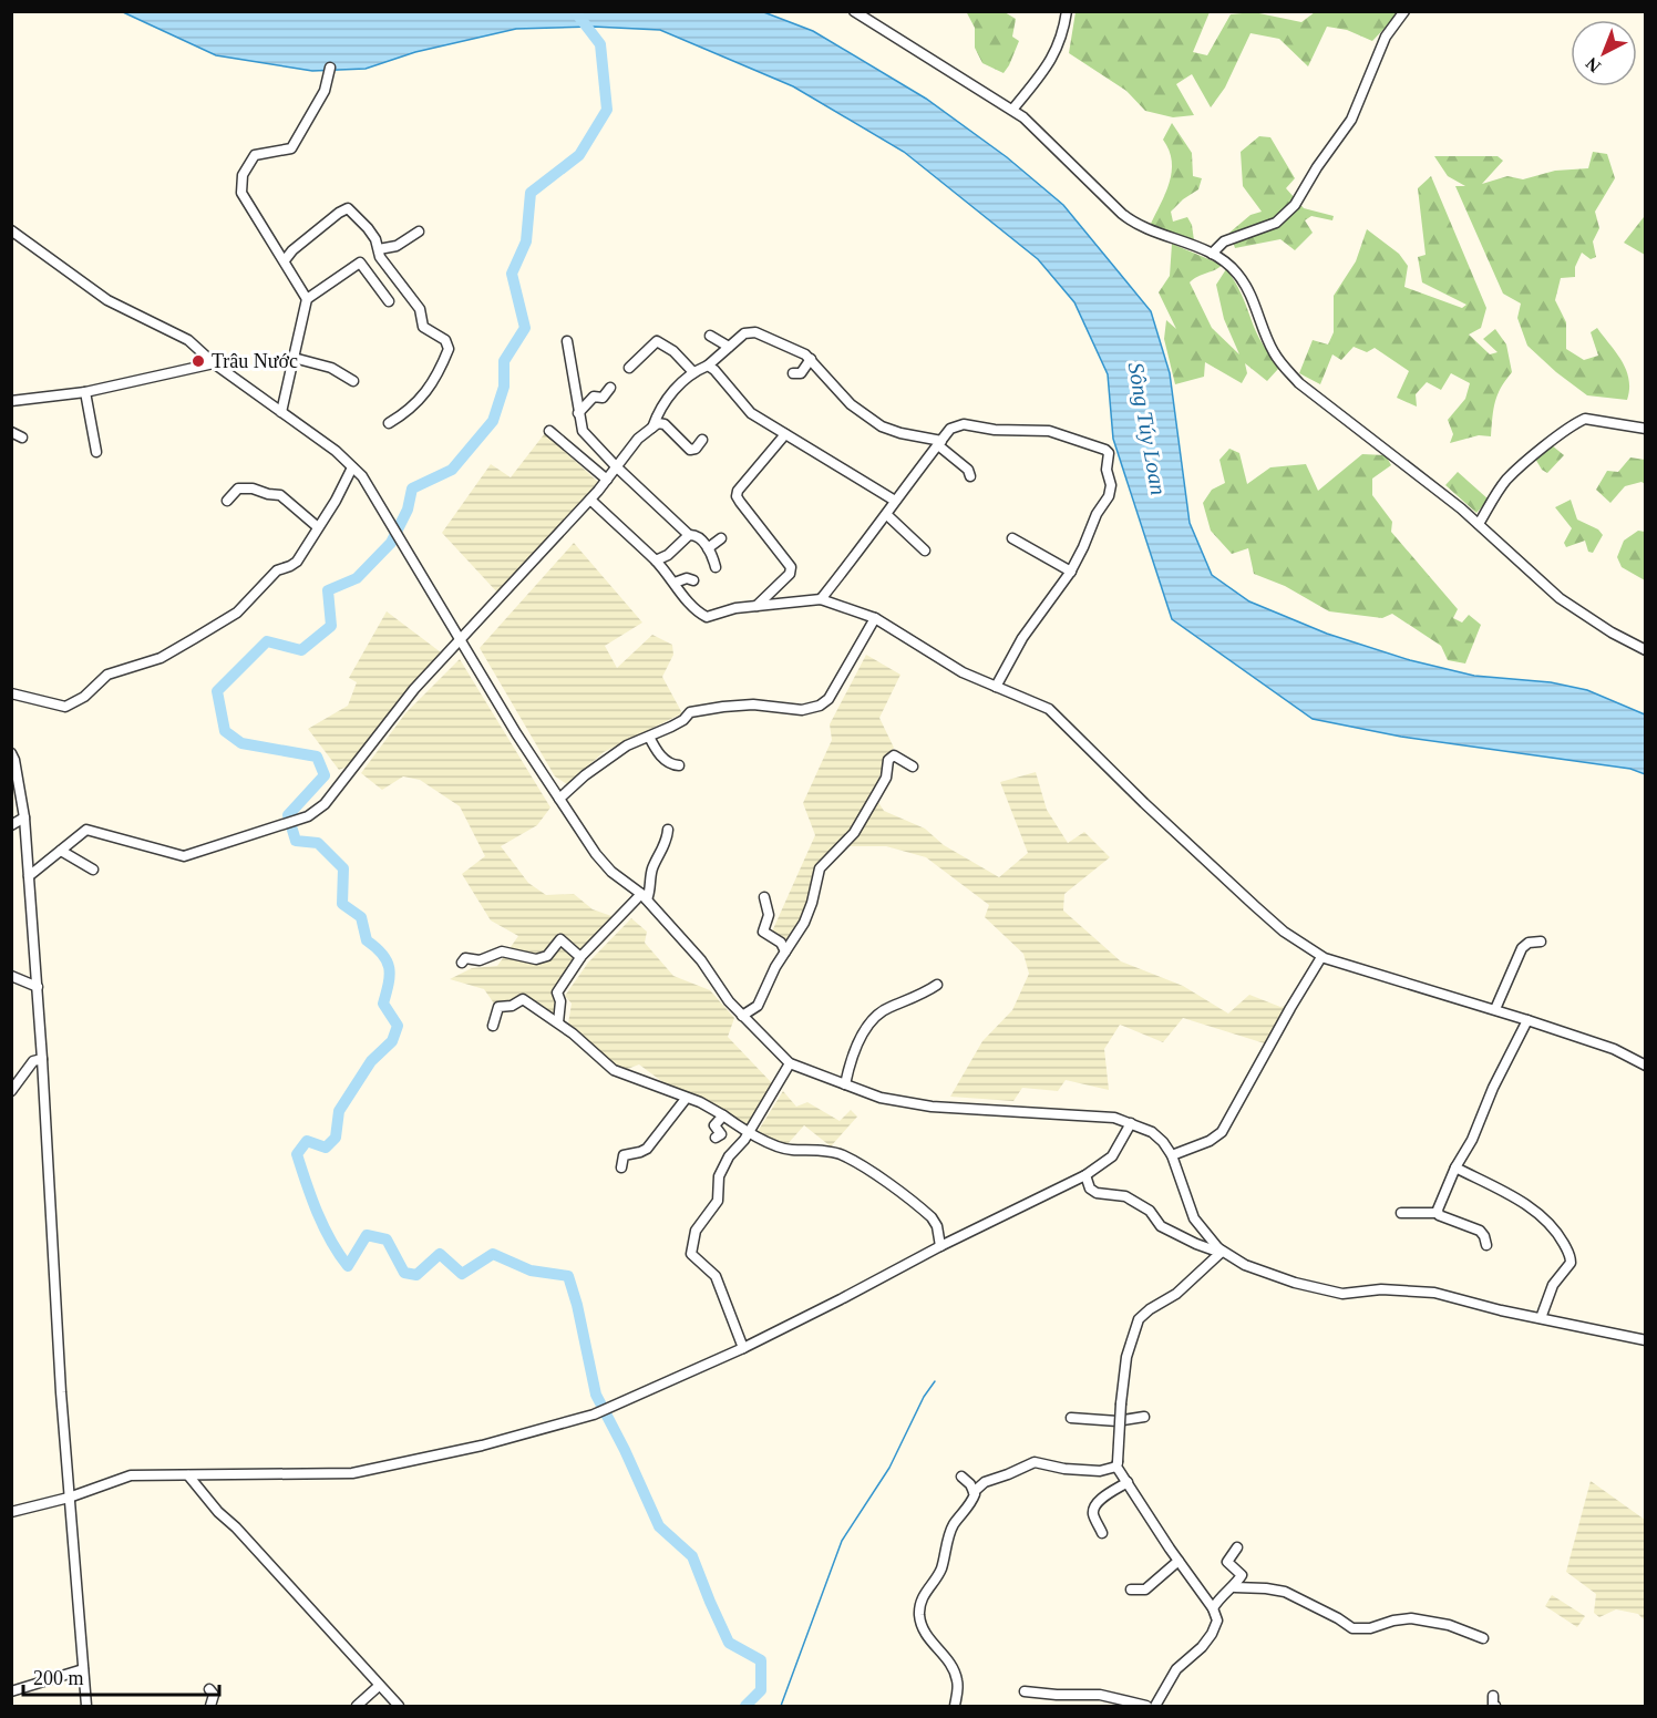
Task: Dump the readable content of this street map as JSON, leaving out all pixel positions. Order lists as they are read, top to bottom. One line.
{"water":["Sông Túy Loan"],"places":["Trâu Nước"],"scale_bar":"200 m","north":"bottom left"}
